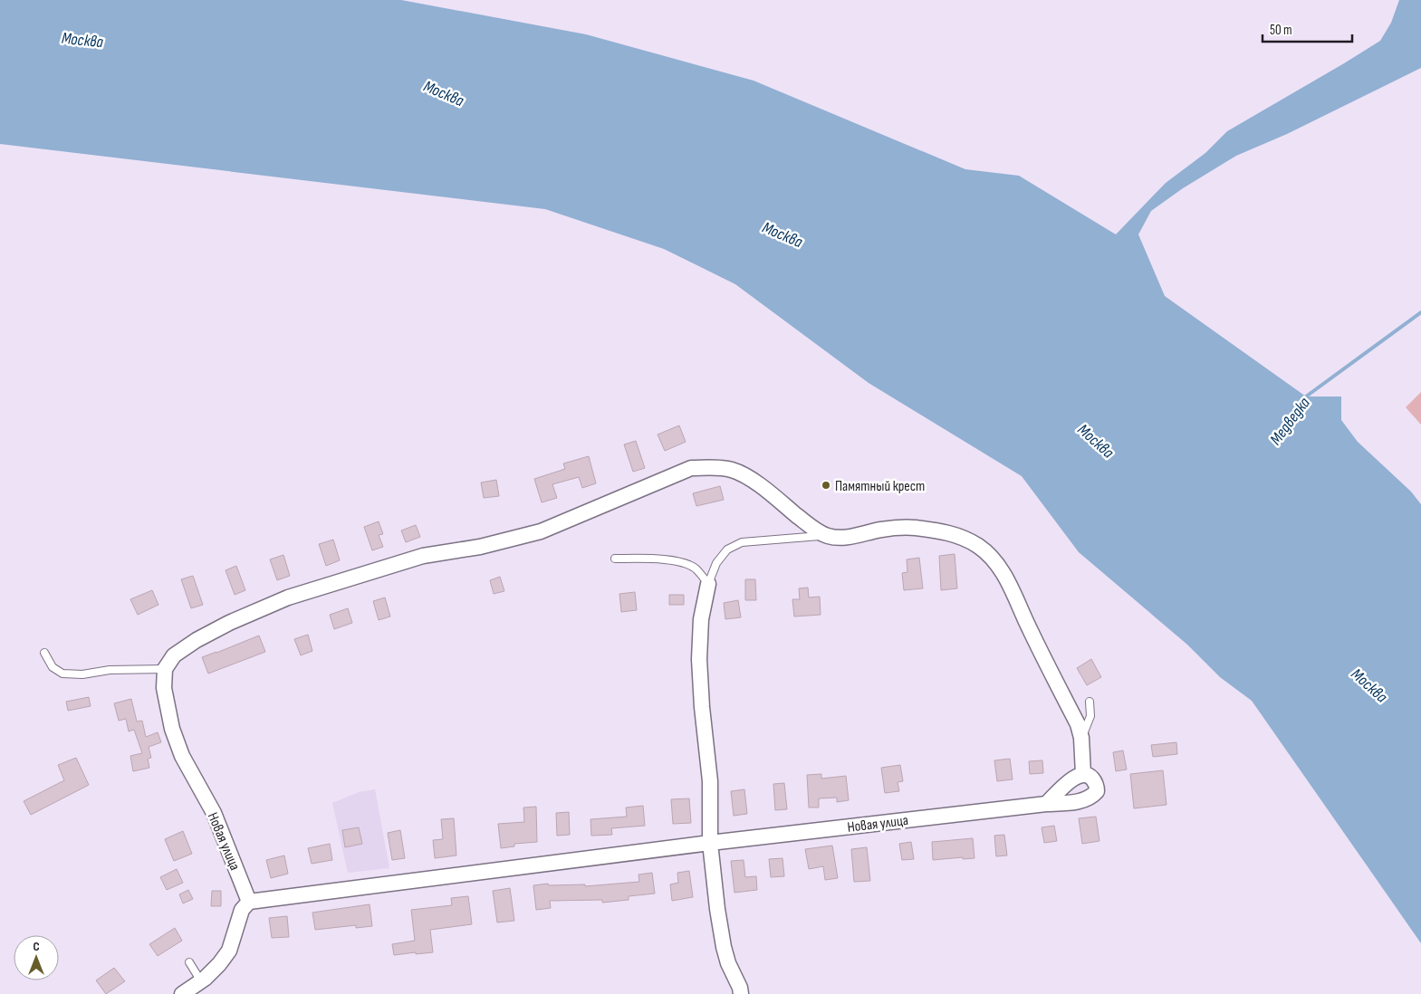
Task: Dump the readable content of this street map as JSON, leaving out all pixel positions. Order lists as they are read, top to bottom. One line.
{"streets":{"street":["Новая улица"]},"water":["Москва","Медведка"],"places":["Памятный крест"],"scale_bar":"50 m","north":"top"}
